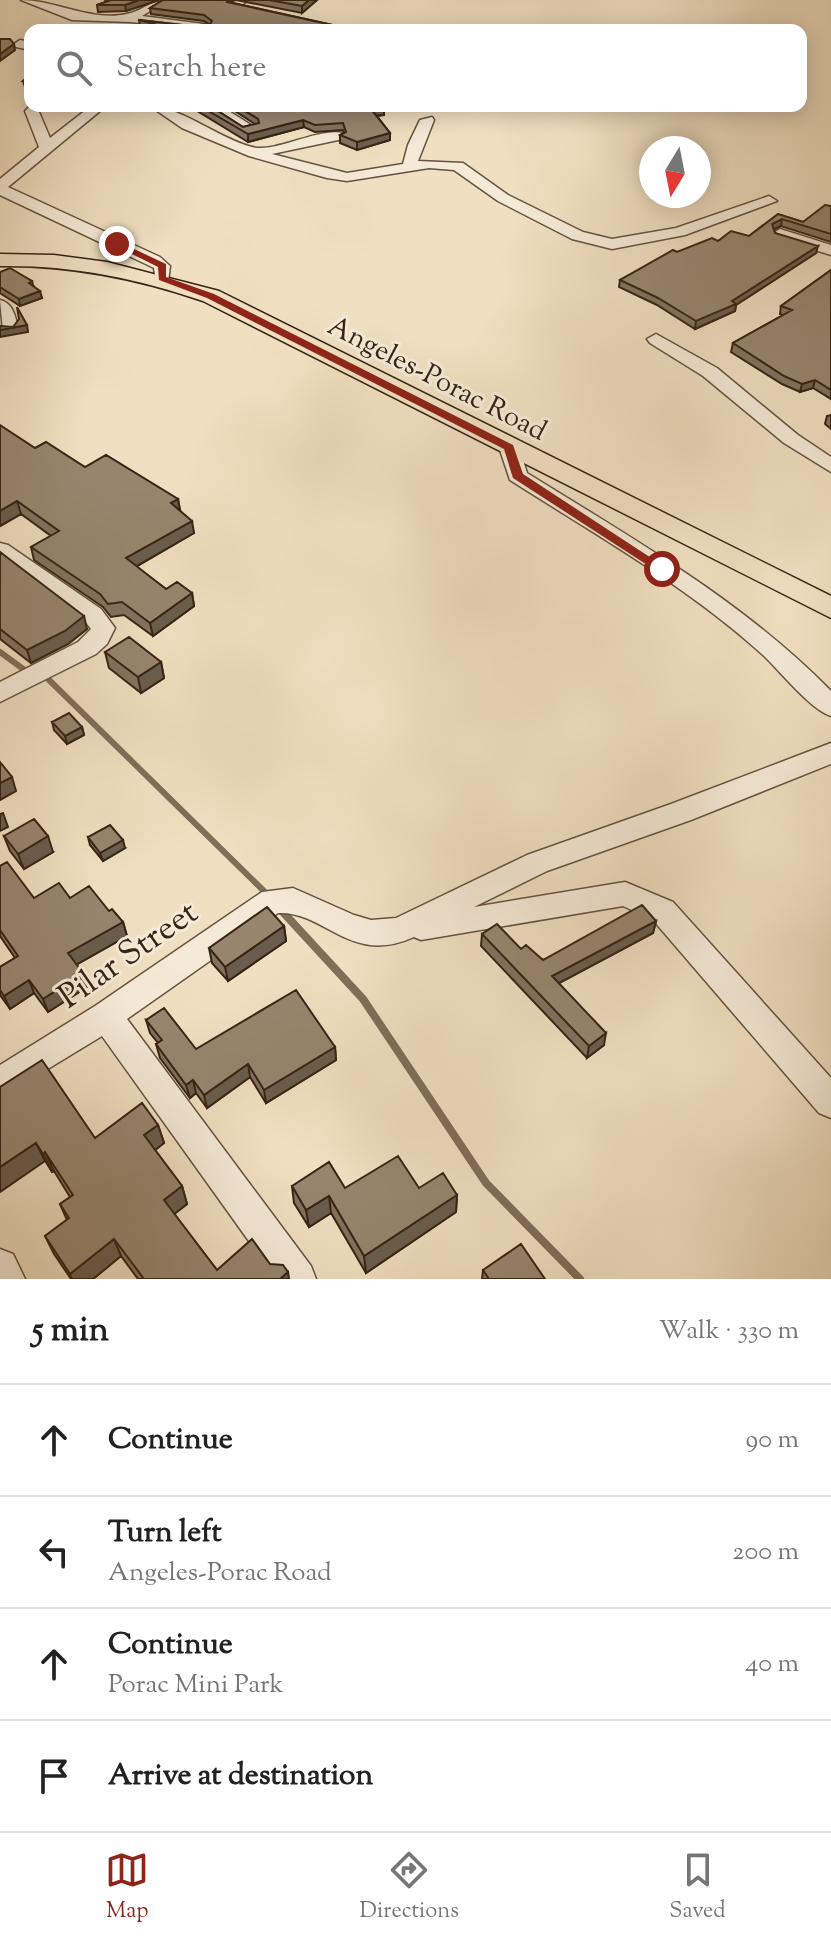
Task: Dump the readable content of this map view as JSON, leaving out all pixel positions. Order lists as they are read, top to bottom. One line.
{"streets":{"main road":["Angeles-Porac Road"],"street":["Pilar Street"]},"north":"bottom","page":{"search":"Search here","heading":["5 min","Walk · 330 m"],"list":[["Continue","90 m"],["Turn left","Angeles-Porac Road","200 m"],["Continue","Porac Mini Park","40 m"],"Arrive at destination"],"nav":["Map","Directions","Saved"]}}
